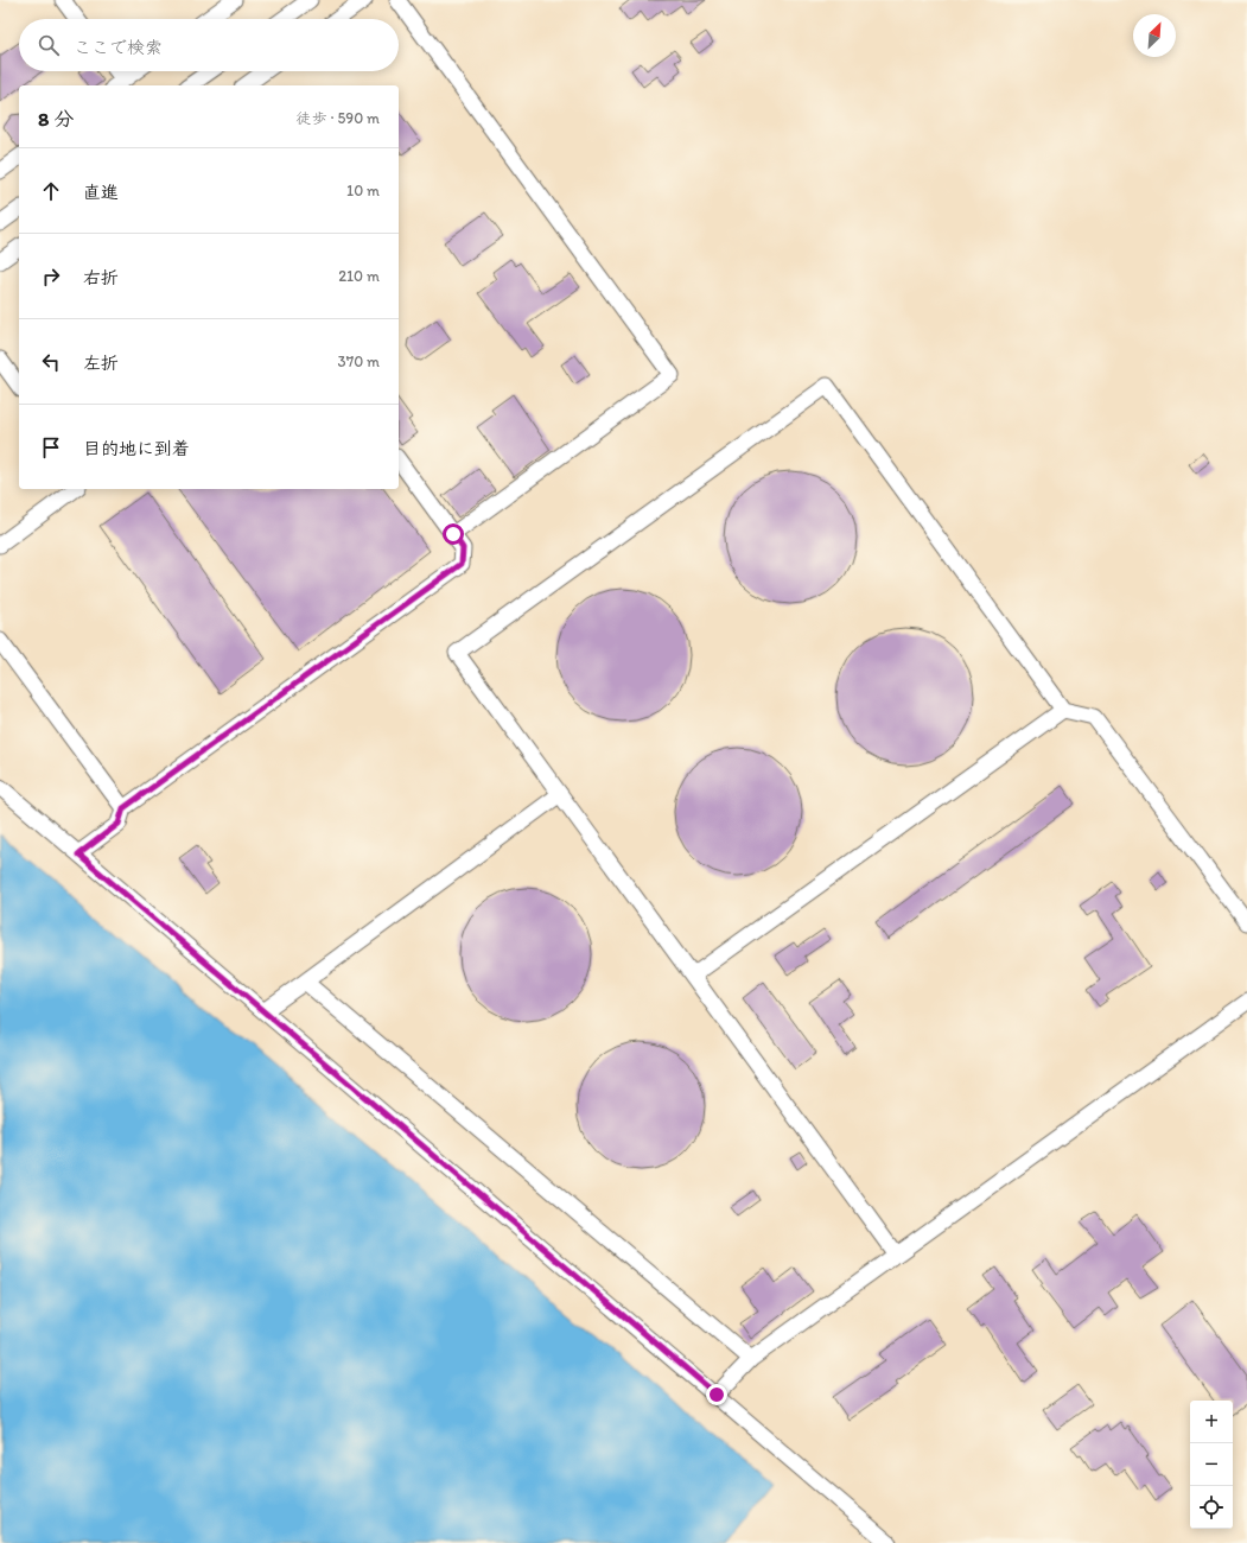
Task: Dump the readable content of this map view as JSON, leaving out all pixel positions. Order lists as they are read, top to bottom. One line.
{"north":"top right","page":{"search":"ここで検索","heading":["8 分","徒歩 · 590 m"],"list":[["直進","10 m"],["右折","210 m"],["左折","370 m"],"目的地に到着"],"map_buttons":["+","−"]}}
